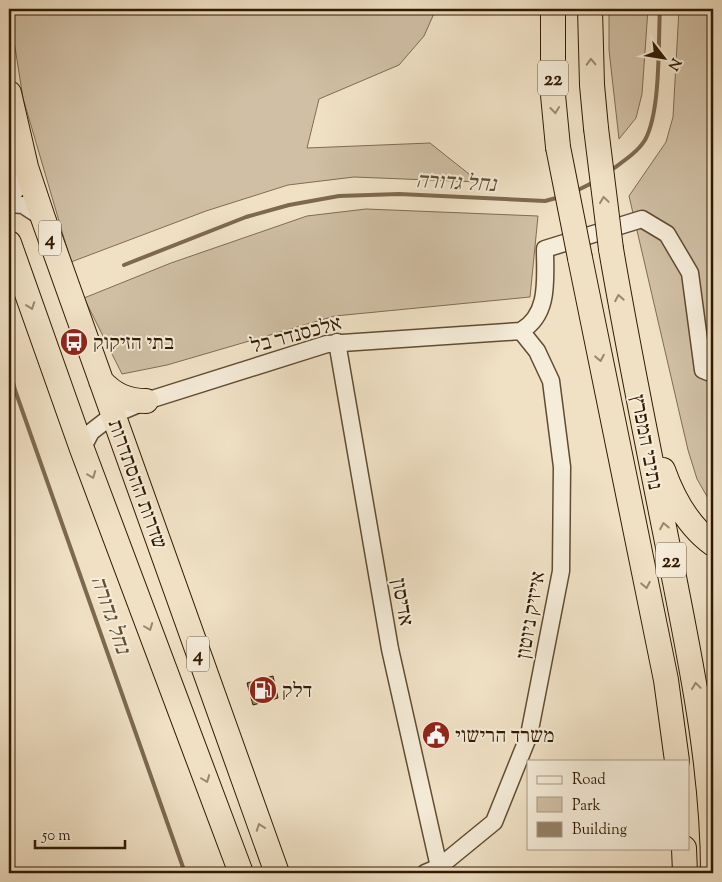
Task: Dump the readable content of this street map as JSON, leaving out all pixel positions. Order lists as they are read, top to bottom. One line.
{"streets":{"highway":["22","4","נתיבי המפרץ","שדרות ההסתדרות"],"street":["אלכסנדר בל","אדיסון","אייזיק ניוטון"]},"crossings":[["אלכסנדר בל","שדרות ההסתדרות"],["אלכסנדר בל","אדיסון"],["אלכסנדר בל","אייזיק ניוטון"],["אדיסון","אייזיק ניוטון"]],"water":["נחל גדורה"],"places":{"bus stop":["בתי הזיקוק"],"fuel station":["דלק"],"public building":["משרד הרישוי"]},"legend":["Road","Park","Building"],"scale_bar":"50 m","north":"bottom right"}
